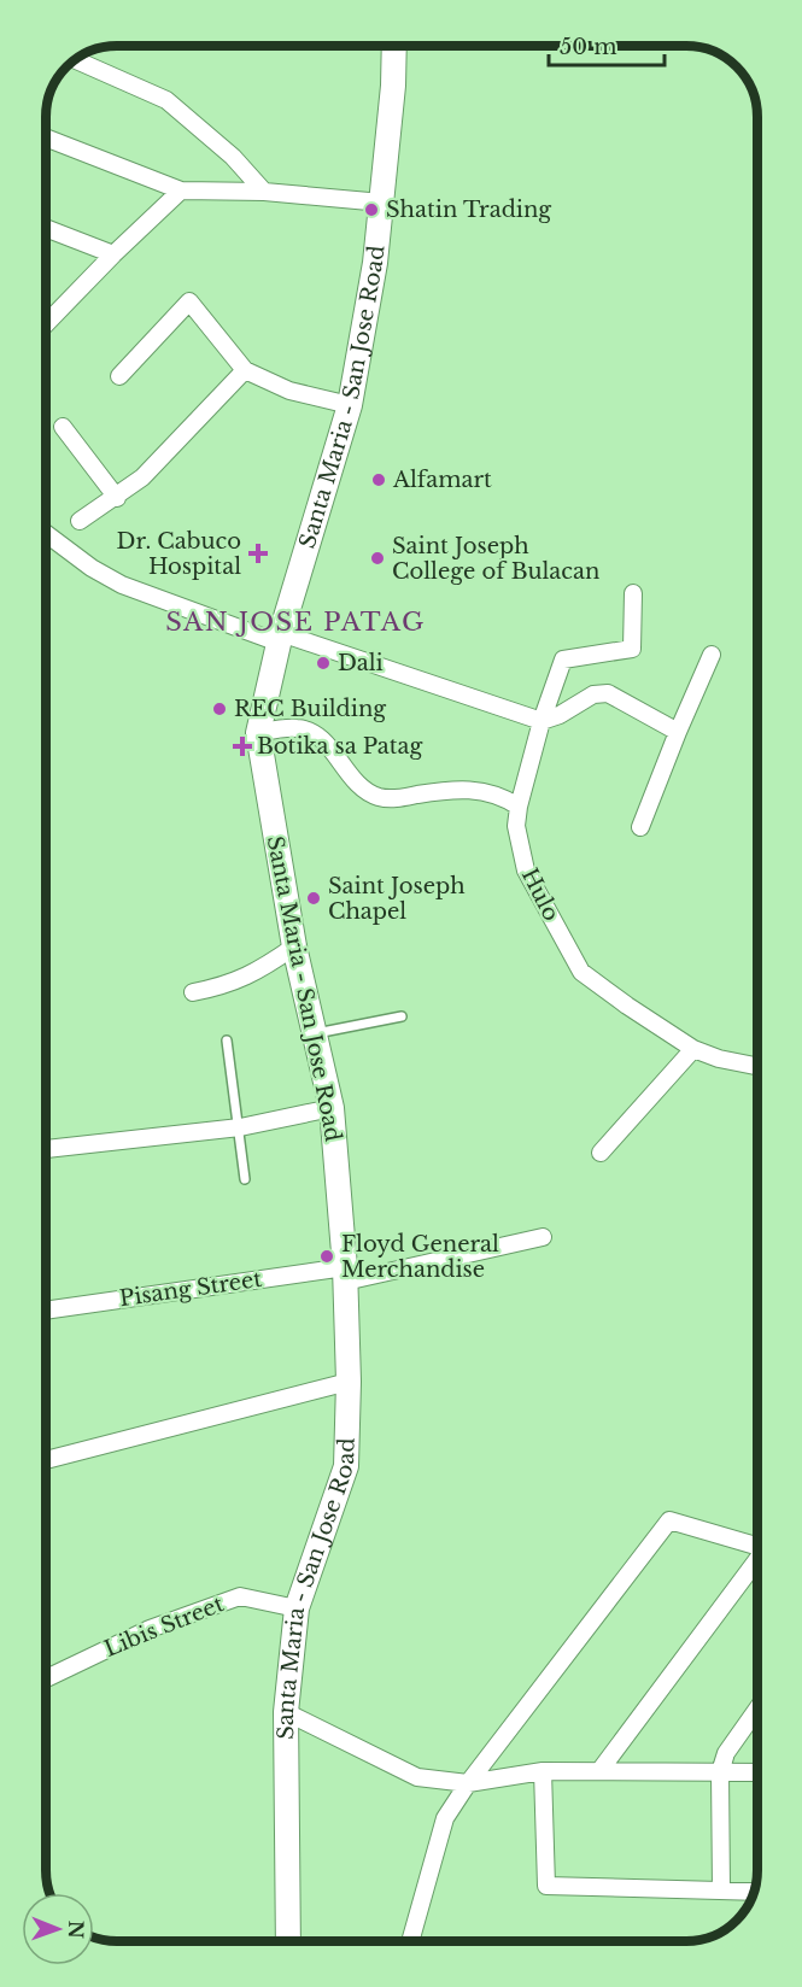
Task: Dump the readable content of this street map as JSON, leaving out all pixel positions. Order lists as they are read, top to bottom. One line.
{"streets":{"main road":["Santa Maria - San Jose Road"],"street":["Hulo","Pisang Street","Libis Street"]},"crossings":[["Santa Maria - San Jose Road","Pisang Street"],["Santa Maria - San Jose Road","Libis Street"]],"districts":["SAN JOSE PATAG"],"places":{"other":["Shatin Trading","Alfamart","Saint Joseph College of Bulacan","Dali","REC Building","Saint Joseph Chapel","Floyd General Merchandise"],"health":["Dr. Cabuco Hospital","Botika sa Patag"]},"scale_bar":"50 m","north":"right"}
